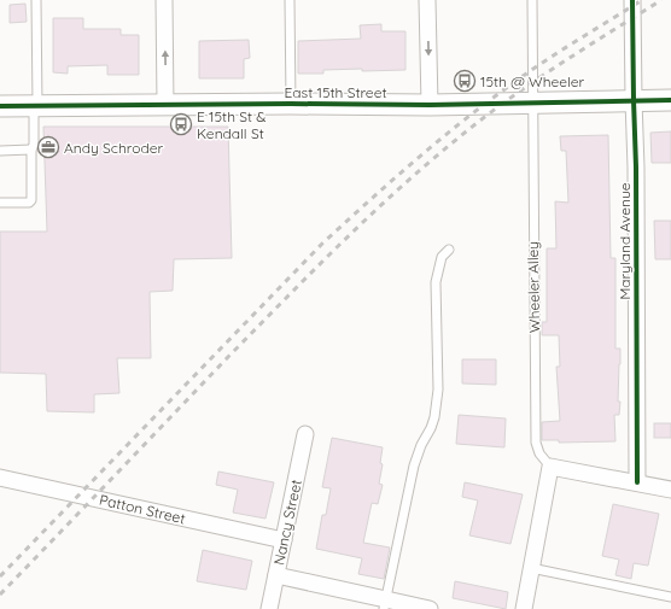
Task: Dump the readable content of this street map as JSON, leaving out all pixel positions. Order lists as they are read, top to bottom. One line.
{"streets":{"street":["East 15th Street","Maryland Avenue","Patton Street","Nancy Street"],"lane":["Wheeler Alley"]},"crossings":[["East 15th Street","Maryland Avenue"],["East 15th Street","Wheeler Alley"],["Patton Street","Nancy Street"]],"places":{"bus stop":["15th @ Wheeler","E 15th St & Kendall St"],"office":["Andy Schroder"]}}
